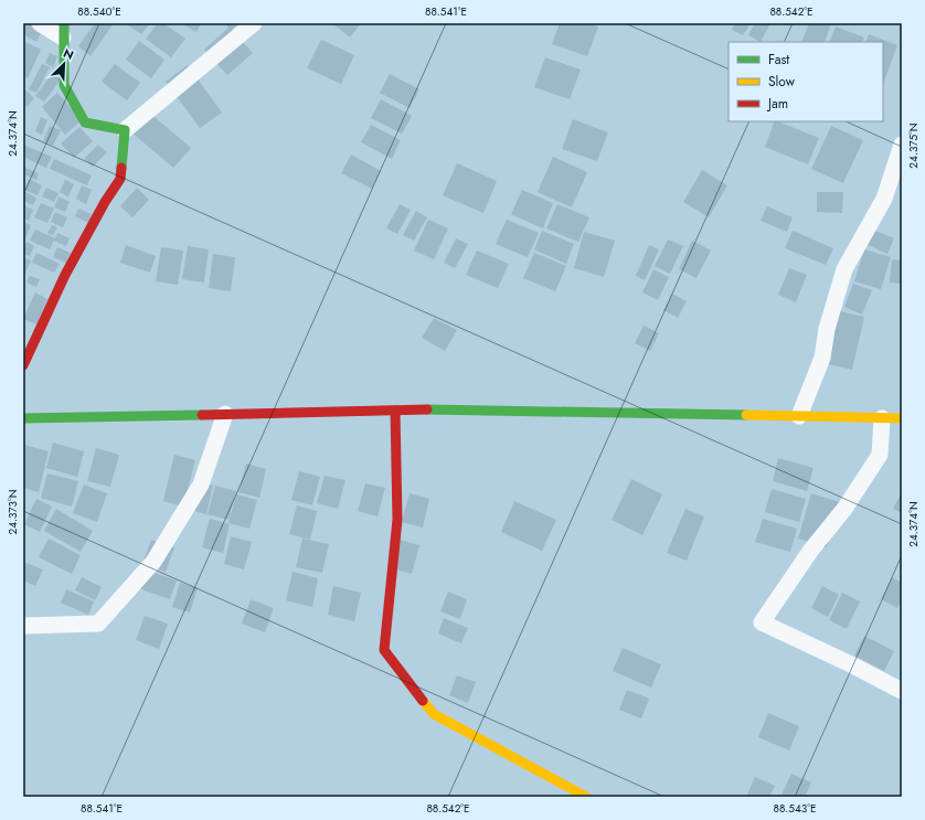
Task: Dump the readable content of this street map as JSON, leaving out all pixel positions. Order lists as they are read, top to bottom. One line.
{"legend":["Fast","Slow","Jam"],"north":"top right","coordinates":["88.540°E","88.541°E","88.542°E","24.374°N","24.375°N","24.373°N","88.543°E"]}
